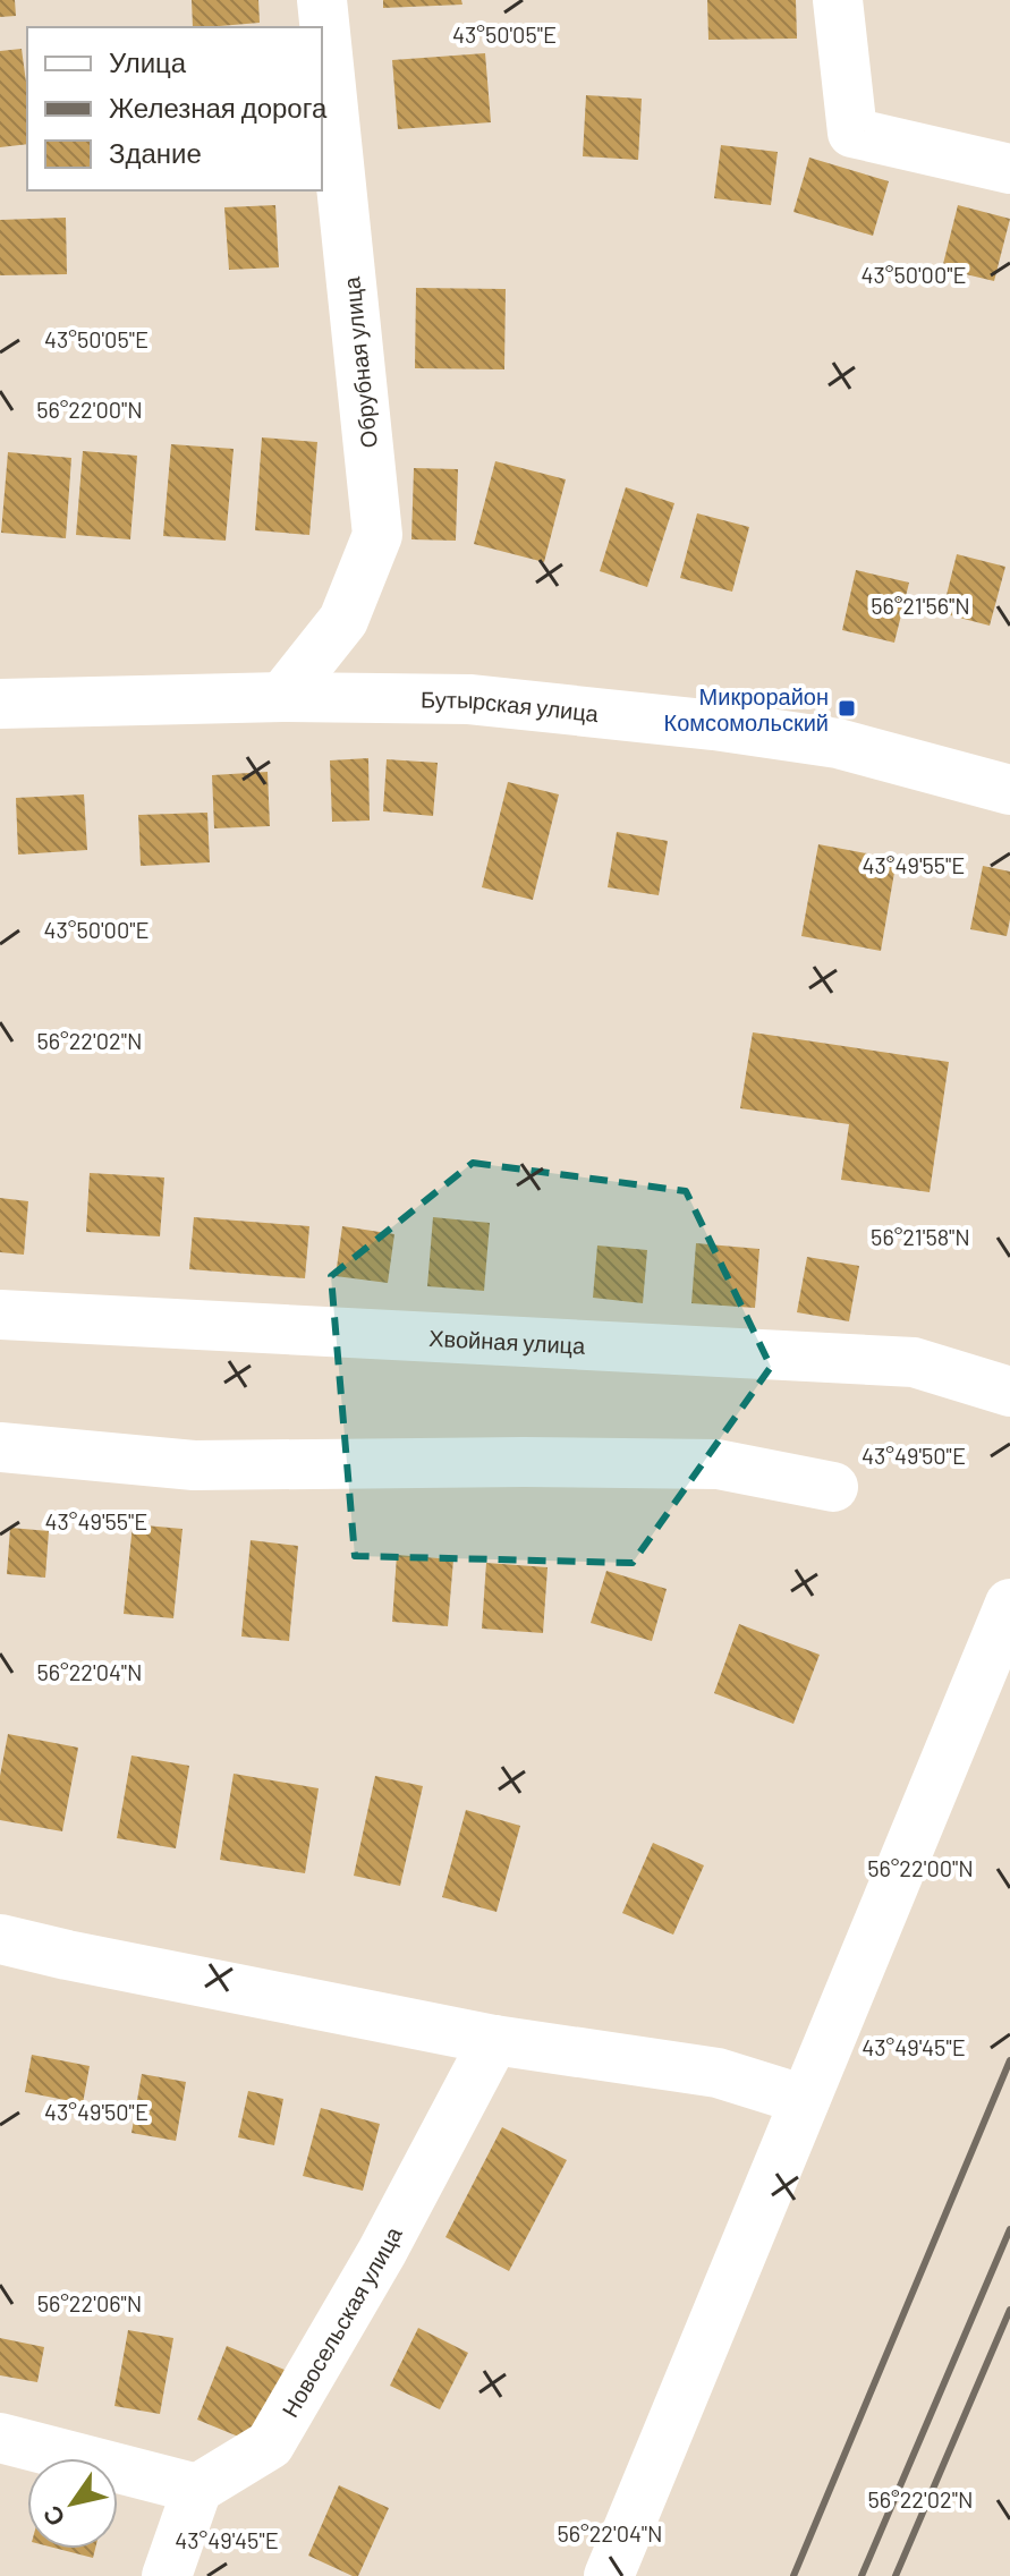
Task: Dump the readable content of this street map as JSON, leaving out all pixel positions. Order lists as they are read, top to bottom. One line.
{"streets":{"street":["Обрубная улица","Бутырская улица","Хвойная улица","Новосельская улица"]},"crossings":[["Обрубная улица","Бутырская улица"]],"places":{"transit":["Микрорайон Комсомольский"]},"legend":["Улица","Железная дорога","Здание"],"north":"bottom left","coordinates":["43°50'05\"E","43°50'00\"E","56°22'00\"N","56°21'56\"N","43°49'55\"E","56°22'02\"N","56°21'58\"N","43°49'50\"E","56°22'04\"N","43°49'45\"E","56°22'06\"N"]}
